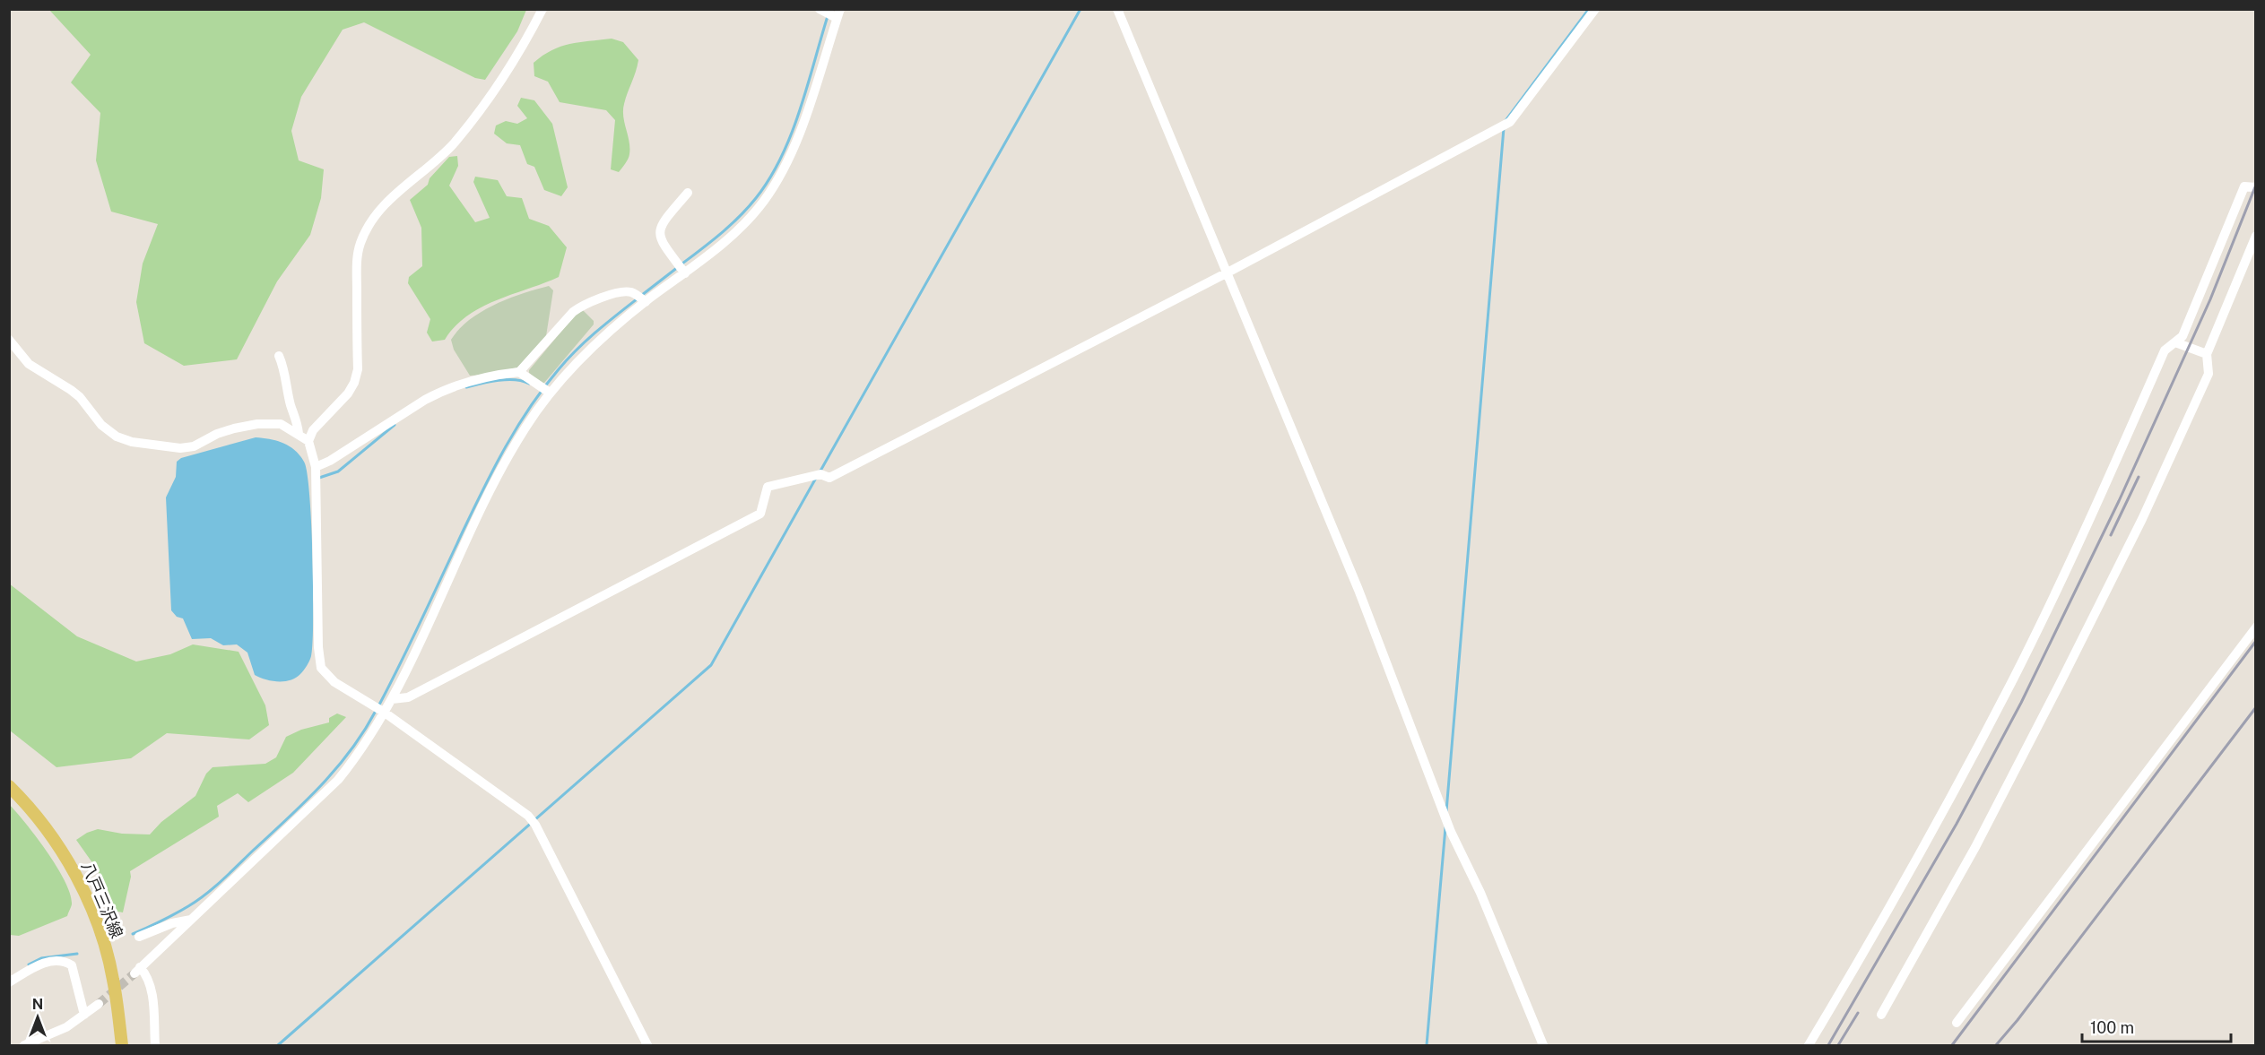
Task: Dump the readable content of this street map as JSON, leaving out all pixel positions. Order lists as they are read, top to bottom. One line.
{"streets":{"main road":["八戸三沢線"]},"scale_bar":"100 m","north":"top"}
